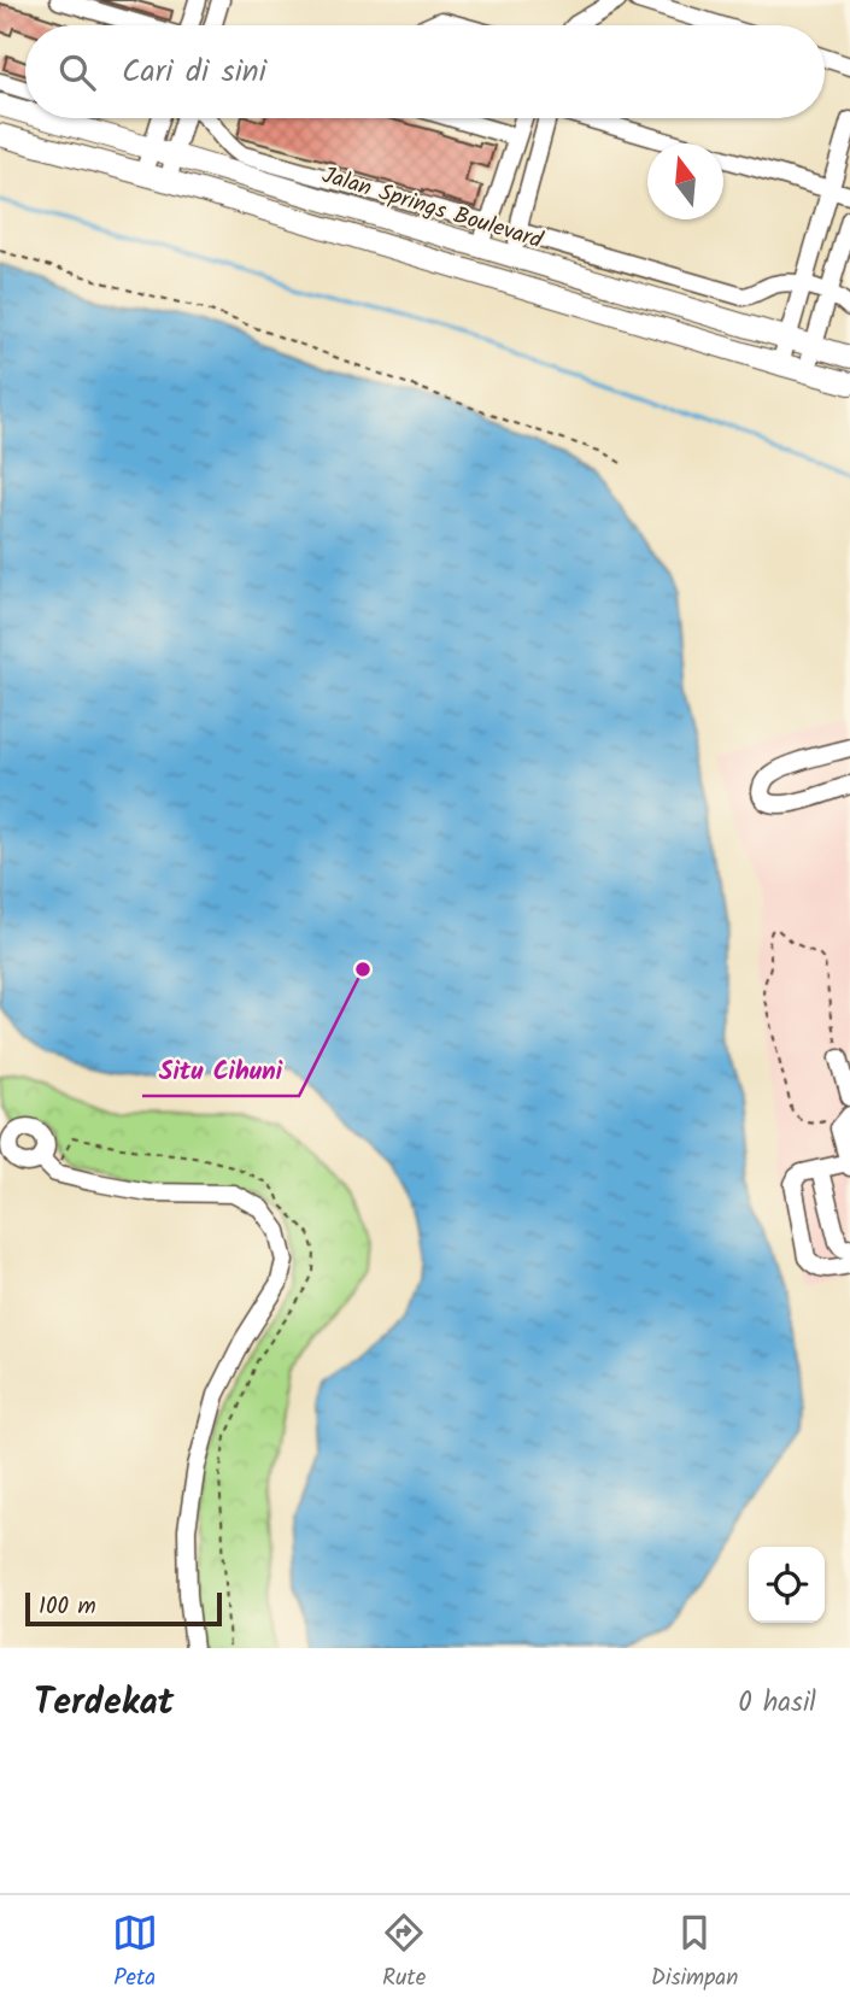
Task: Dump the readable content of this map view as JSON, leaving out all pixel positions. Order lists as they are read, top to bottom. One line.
{"streets":{"main road":["Jalan Springs Boulevard"]},"places":["Situ Cihuni"],"scale_bar":"100 m","north":"top","page":{"search":"Cari di sini","scale":"100 m","heading":["Terdekat","0 hasil"],"nav":["Peta","Rute","Disimpan"]}}
